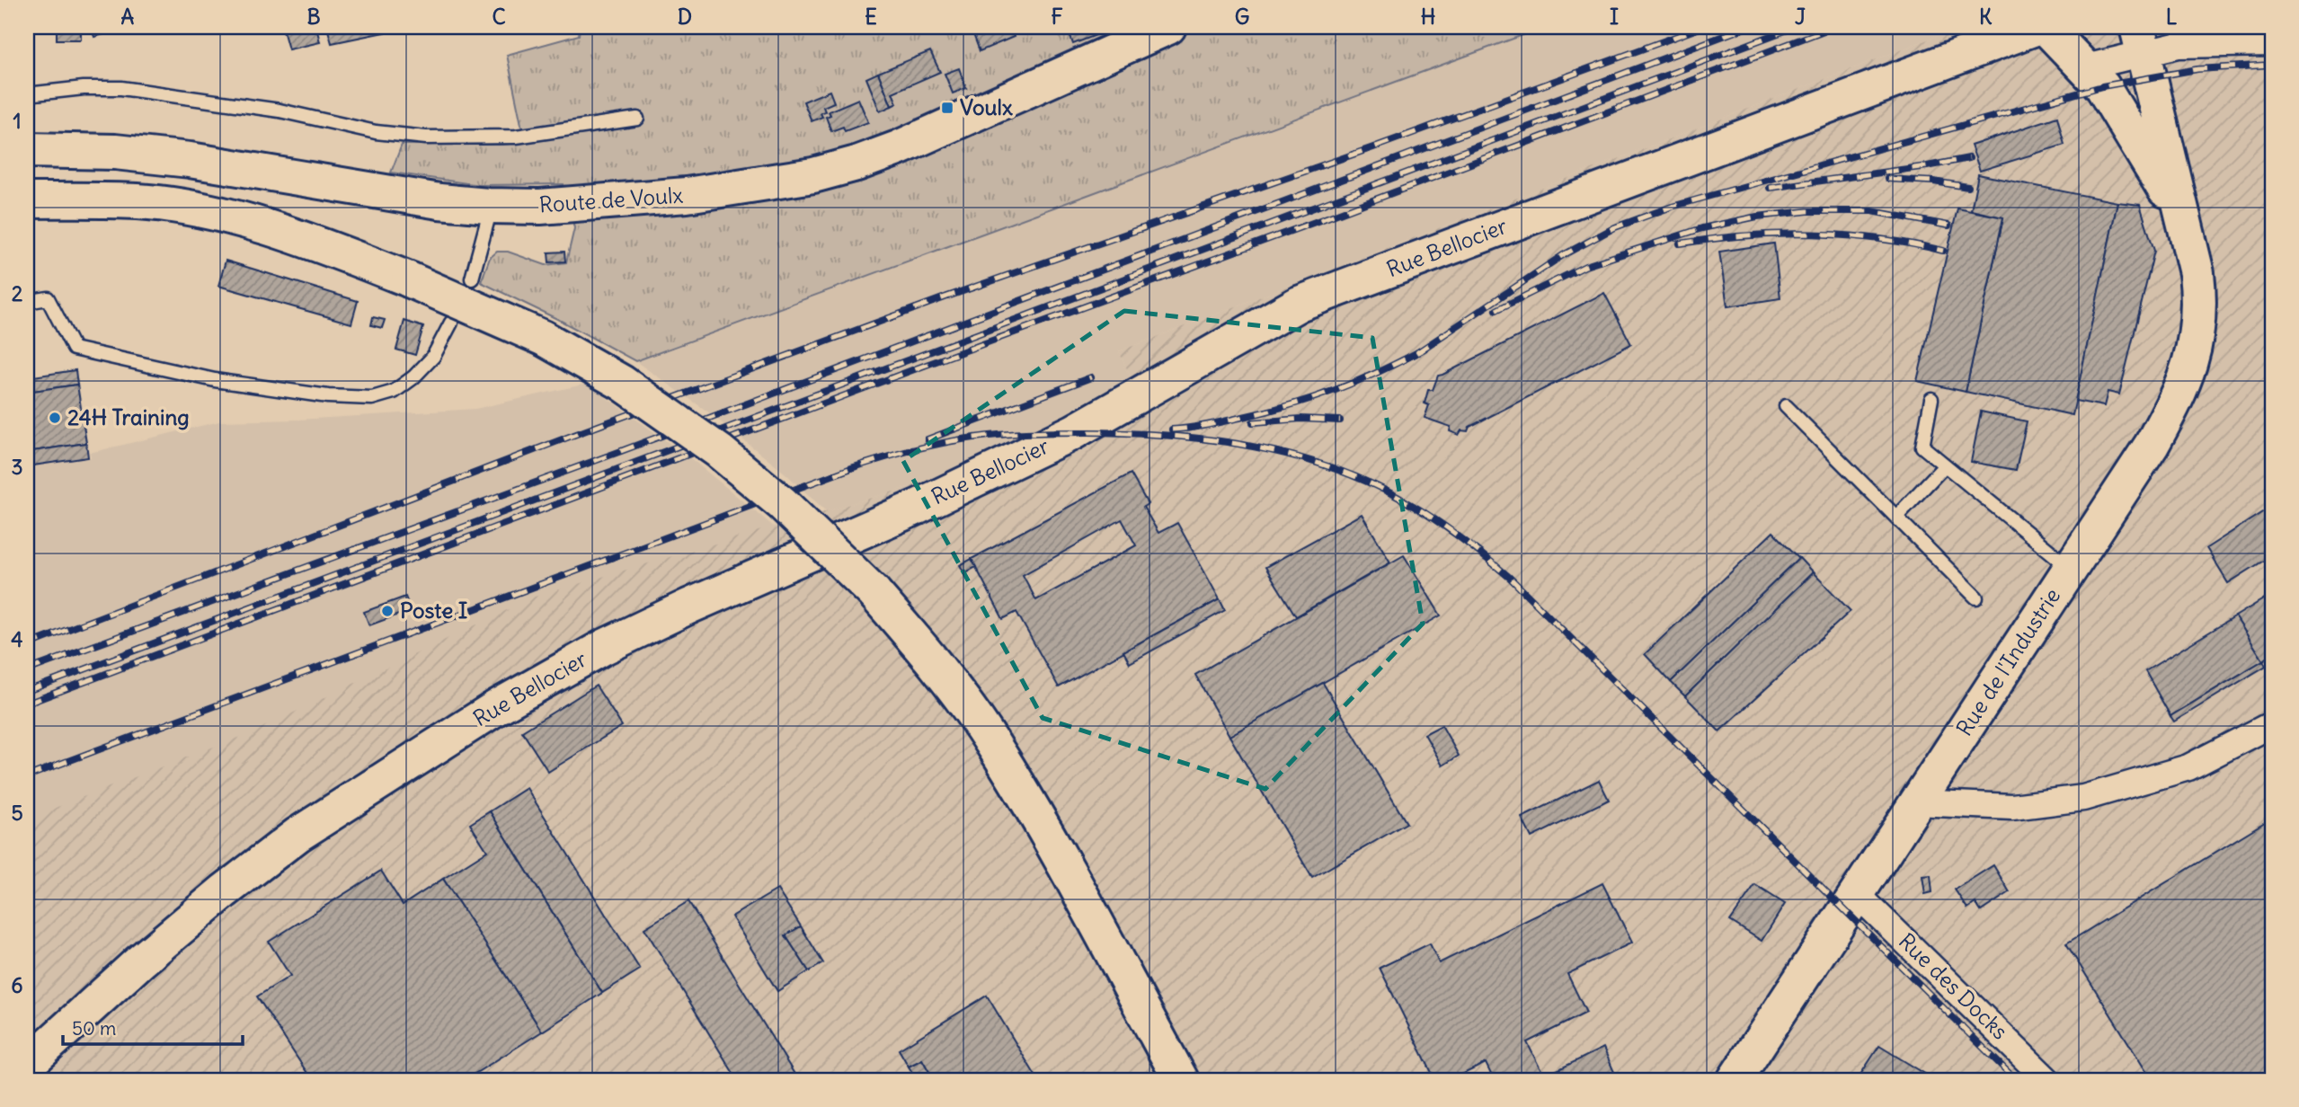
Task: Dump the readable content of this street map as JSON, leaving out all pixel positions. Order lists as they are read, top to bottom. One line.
{"streets":{"main road":["Route de Voulx","Rue Bellocier","Rue de l'Industrie"],"street":["Rue des Docks"]},"crossings":[["Rue de l'Industrie","Rue des Docks"]],"places":{"transit":["Voulx"],"other":["24H Training","Poste I"]},"scale_bar":"50 m","grid":{"columns":["A","B","C","D","E","F","G","H","I","J","K","L"],"rows":["1","2","3","4","5","6"]}}
